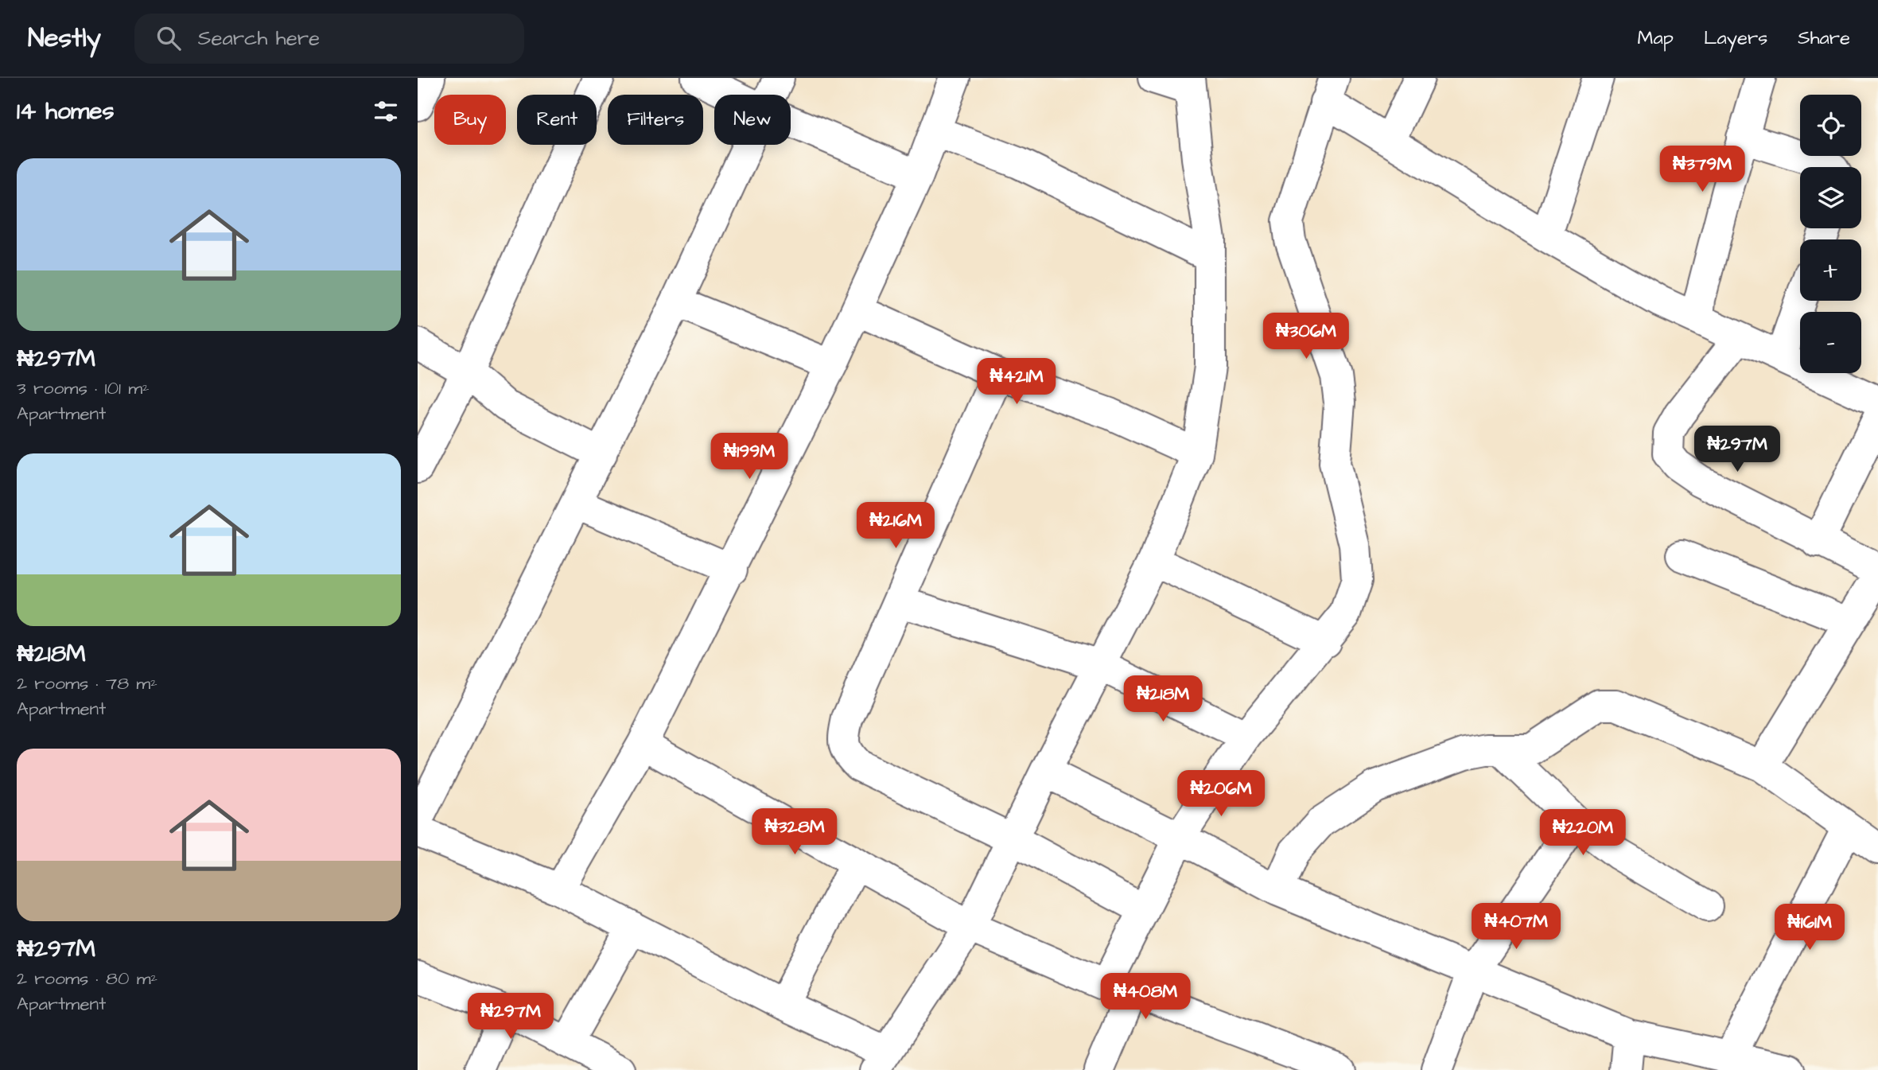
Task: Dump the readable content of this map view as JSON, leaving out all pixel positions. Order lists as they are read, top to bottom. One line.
{"page":{"header":"Nestly","search":"Search here","nav":["Map","Layers","Share"],"heading":"14 homes","map_buttons":["+","−"],"chip":["Buy","Rent","Filters","New"],"list":[{"name":"₦297M","note":"3 rooms · 101 m² · Apartment"},{"name":"₦218M","note":"2 rooms · 78 m² · Apartment"},{"name":"₦297M","note":"2 rooms · 80 m² · Apartment"}],"price":["₦379M","₦306M","₦421M","₦297M","₦199M","₦216M","₦218M","₦206M","₦328M","₦220M","₦407M","₦161M","₦408M","₦297M"]}}
